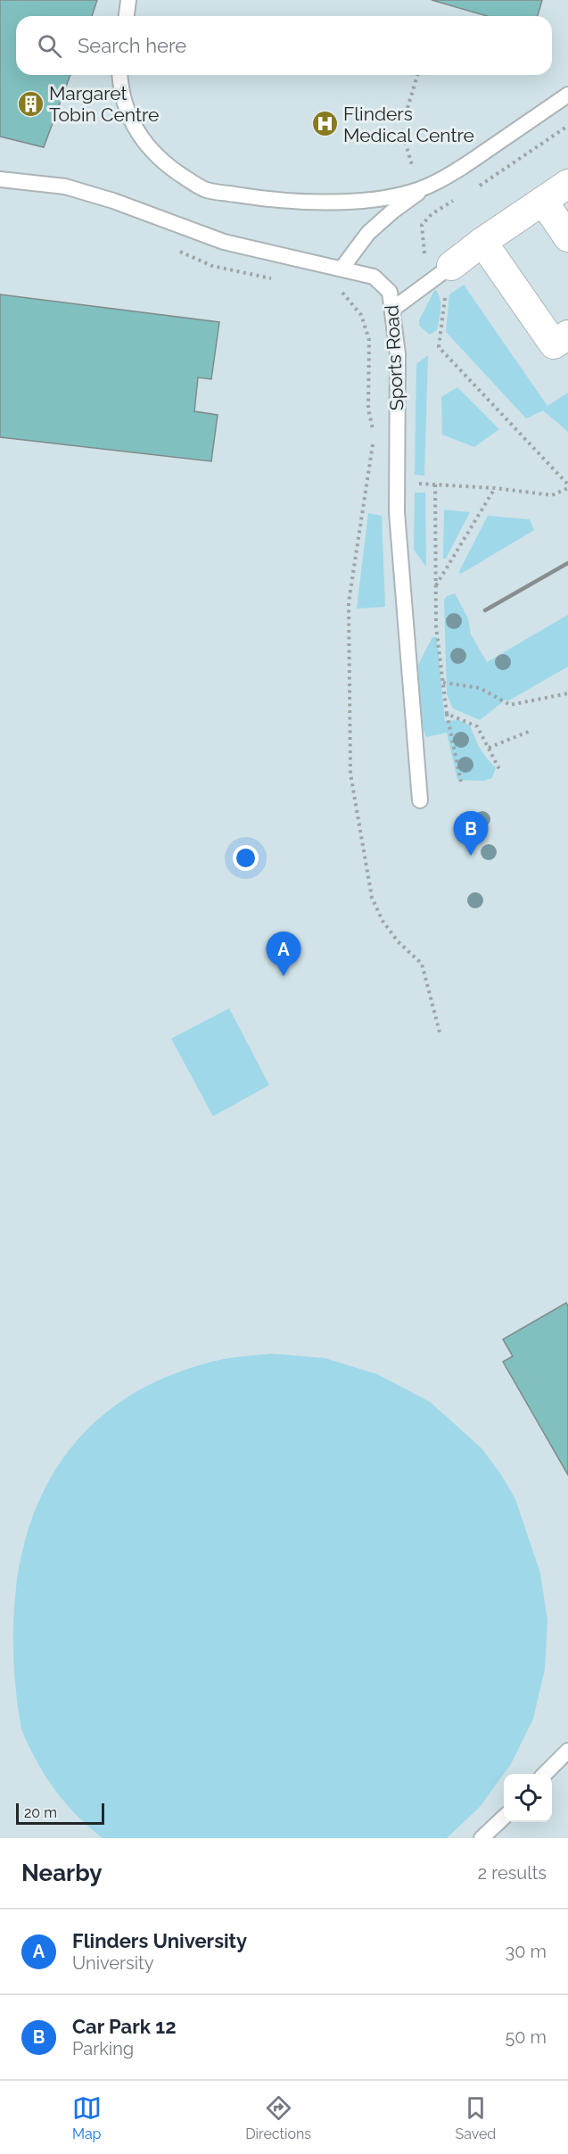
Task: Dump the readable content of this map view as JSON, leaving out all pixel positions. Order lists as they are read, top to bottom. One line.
{"streets":{"lane":["Sports Road"]},"places":{"building":["Margaret Tobin Centre"],"hospital":["Flinders Medical Centre"]},"scale_bar":"20 m","page":{"search":"Search here","pins":["B","A"],"scale":"20 m","heading":["Nearby","2 results"],"list":[{"mark":"A","name":"Flinders University","note":"University","value":"30 m"},{"mark":"B","name":"Car Park 12","note":"Parking","value":"50 m"}],"nav":["Map","Directions","Saved"]}}
